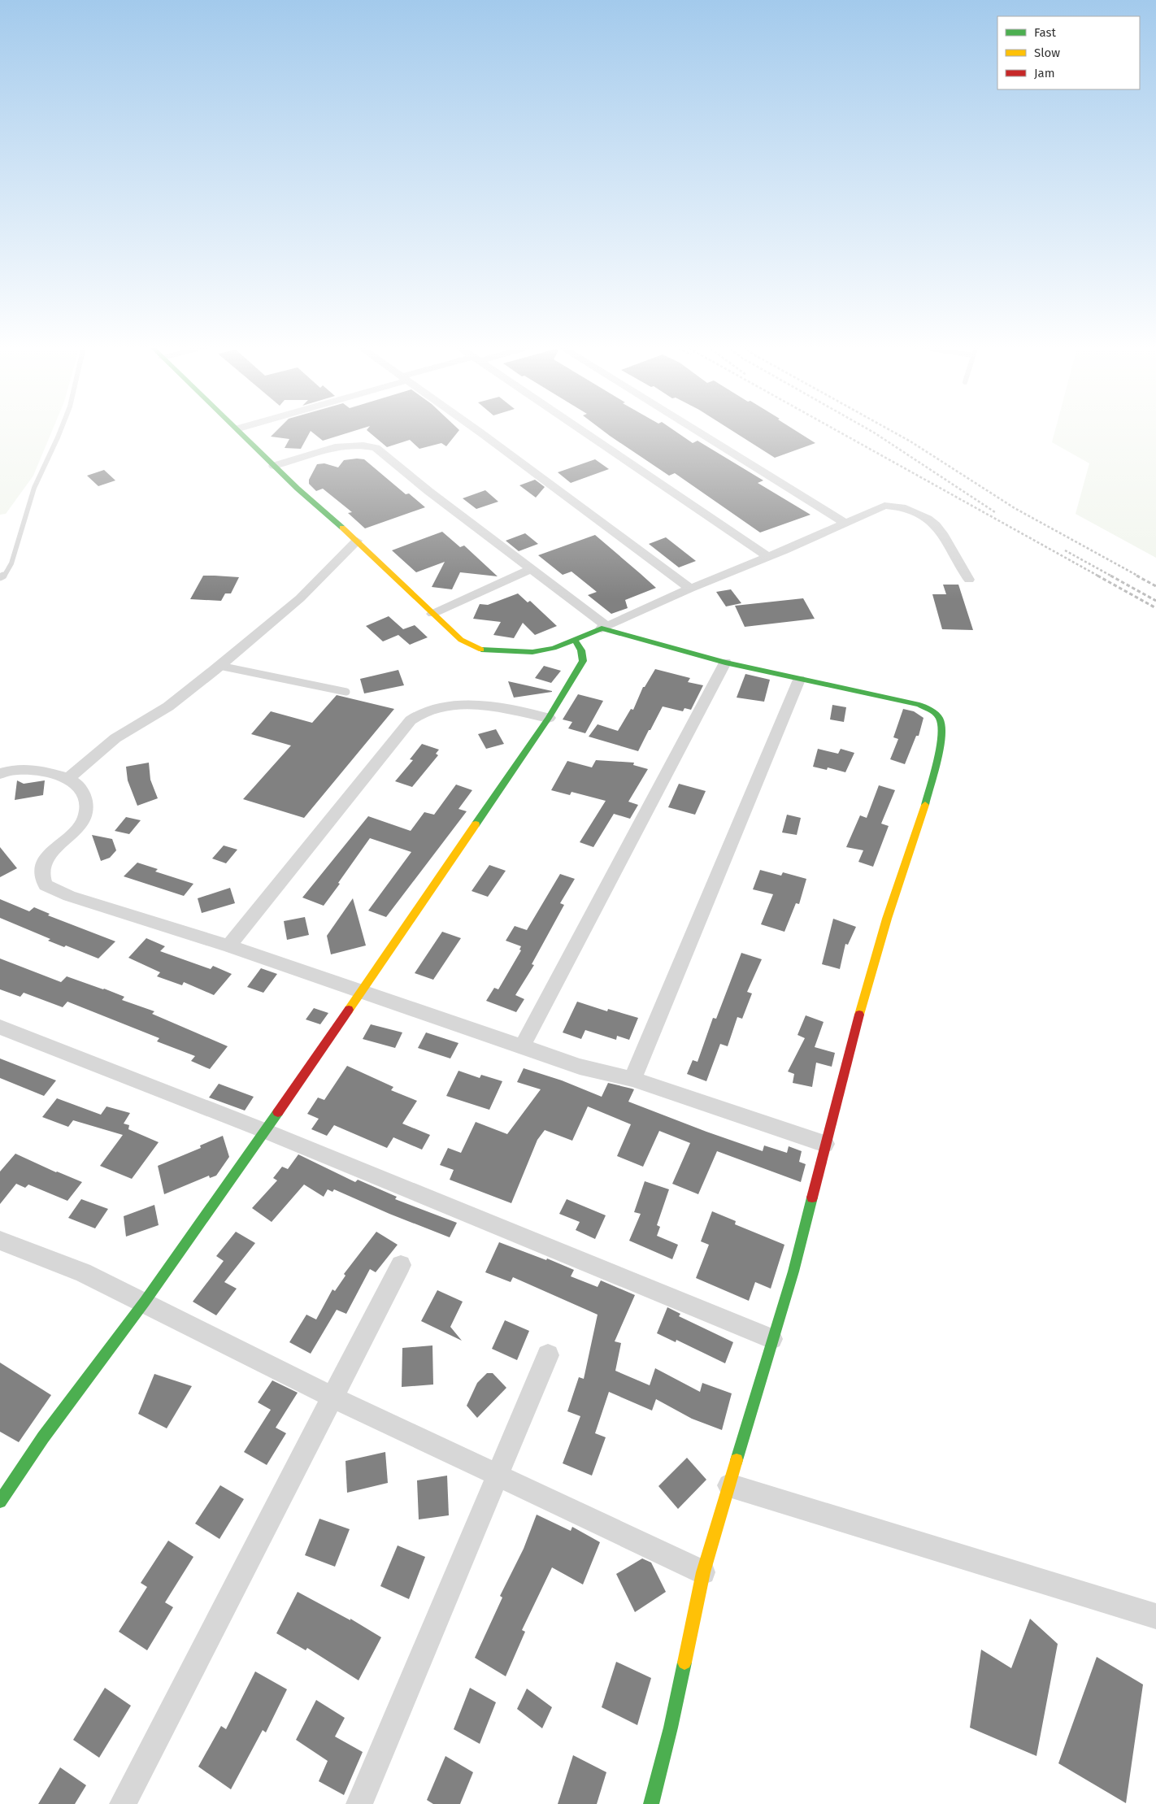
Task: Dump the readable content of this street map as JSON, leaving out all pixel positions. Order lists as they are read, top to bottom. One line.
{"legend":["Fast","Slow","Jam"]}
